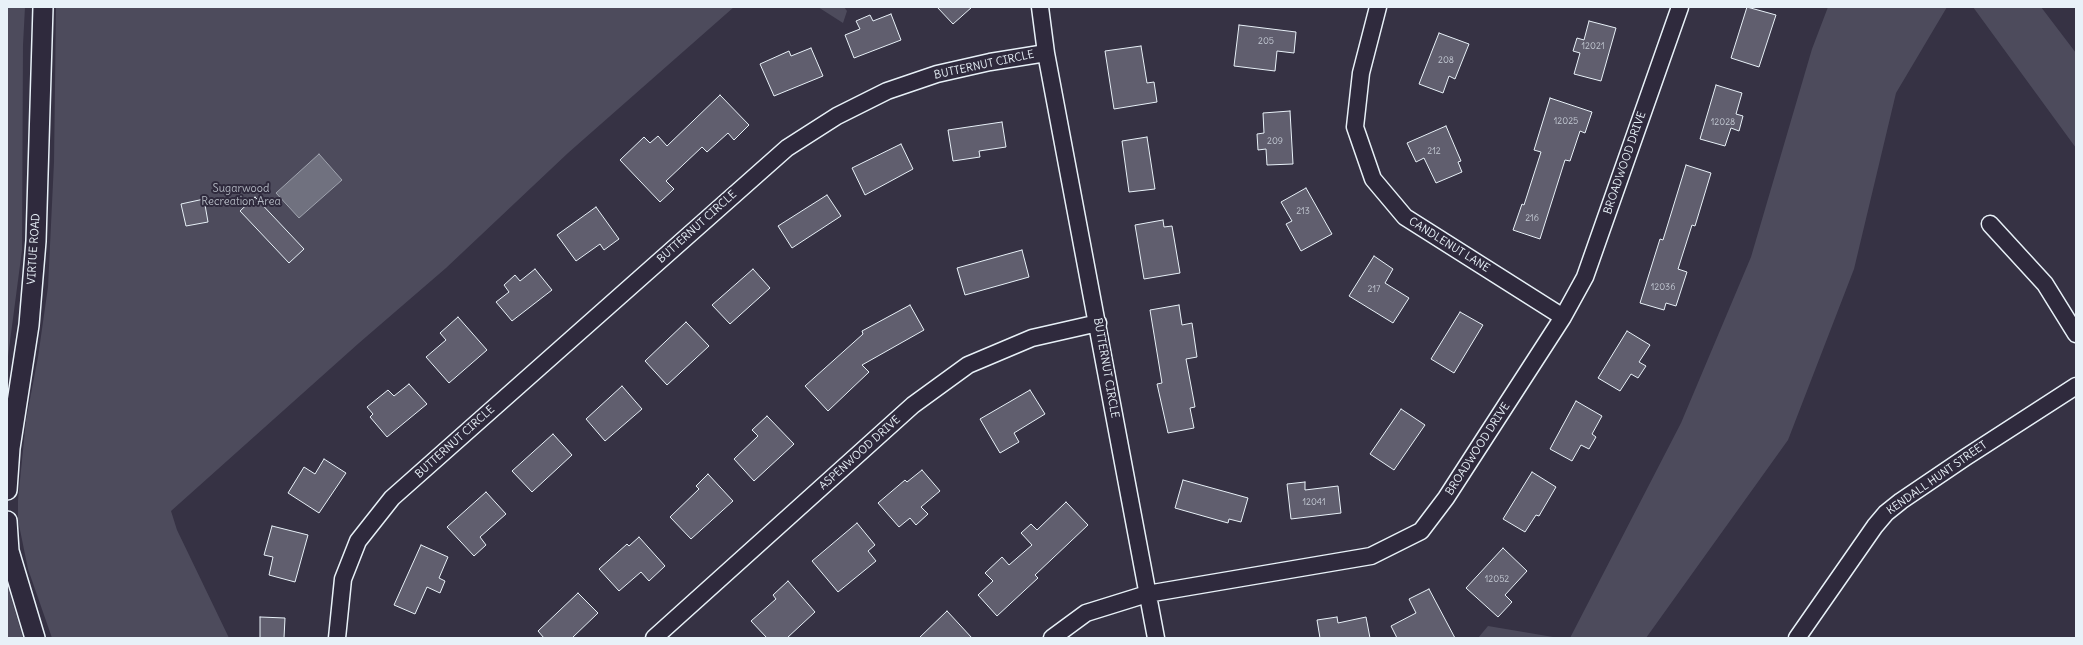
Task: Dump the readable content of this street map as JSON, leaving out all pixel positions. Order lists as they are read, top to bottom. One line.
{"streets":{"street":["BUTTERNUT CIRCLE","BROADWOOD DRIVE","CANDLENUT LANE","VIRTUE ROAD","ASPENWOOD DRIVE","KENDALL HUNT STREET"]},"crossings":[["BUTTERNUT CIRCLE","BROADWOOD DRIVE"],["BUTTERNUT CIRCLE","ASPENWOOD DRIVE"],["BROADWOOD DRIVE","CANDLENUT LANE"]],"parks":["Sugarwood Recreation Area"],"house_numbers":["205","12021","208","12025","12028","209","212","213","216","12036","217","12041","12052"]}
